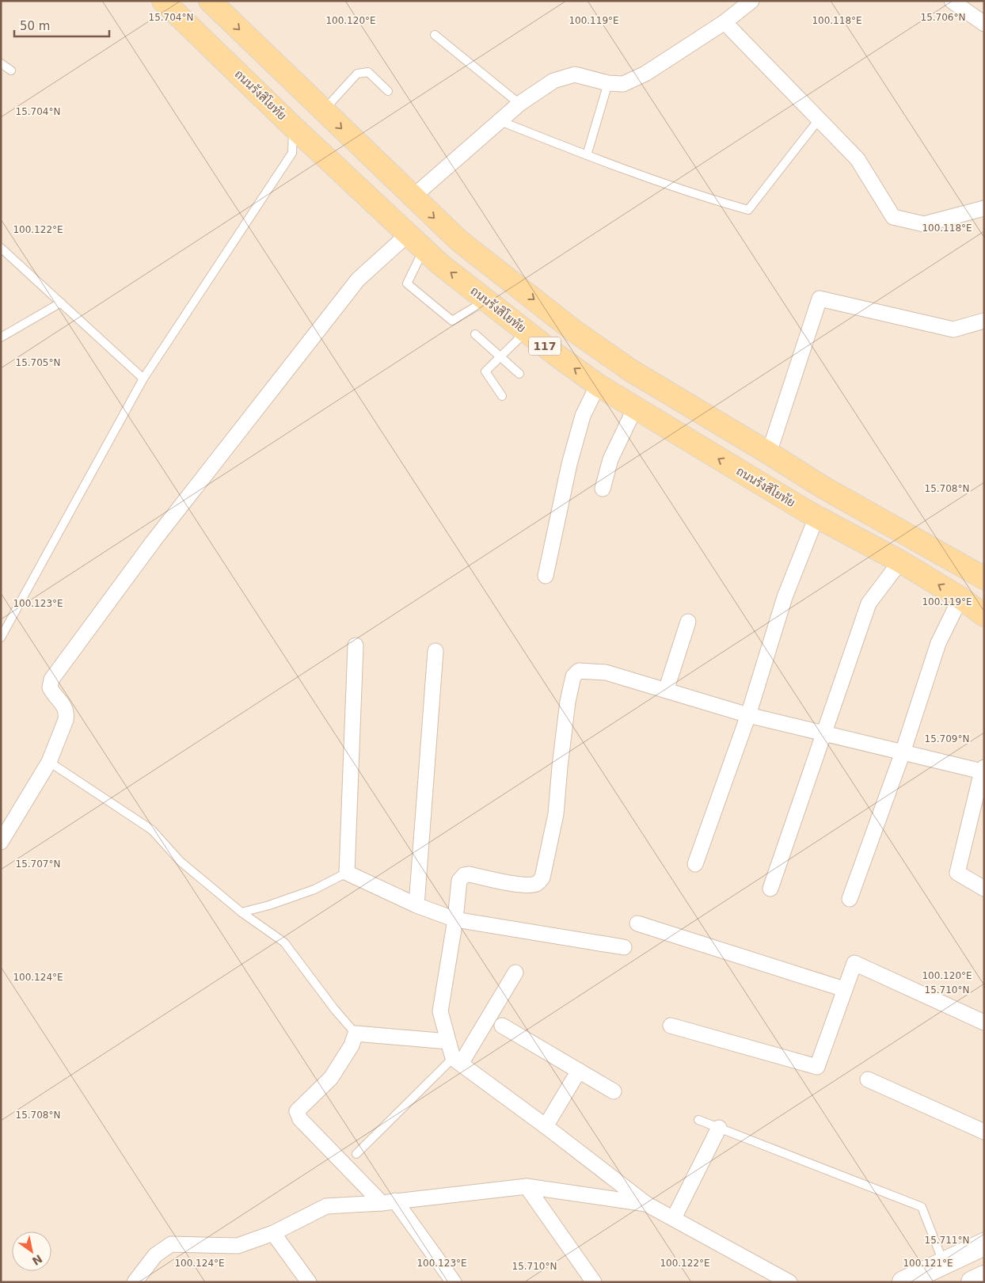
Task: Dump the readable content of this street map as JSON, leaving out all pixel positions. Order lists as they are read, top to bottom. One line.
{"streets":{"main road":["ถนนรังสิโยทัย","117"]},"scale_bar":"50 m","north":"bottom right","coordinates":["15.704°N","15.706°N","100.120°E","100.119°E","100.118°E","100.122°E","15.705°N","15.708°N","100.123°E","15.709°N","15.707°N","100.124°E","15.710°N","15.711°N","100.121°E"]}
